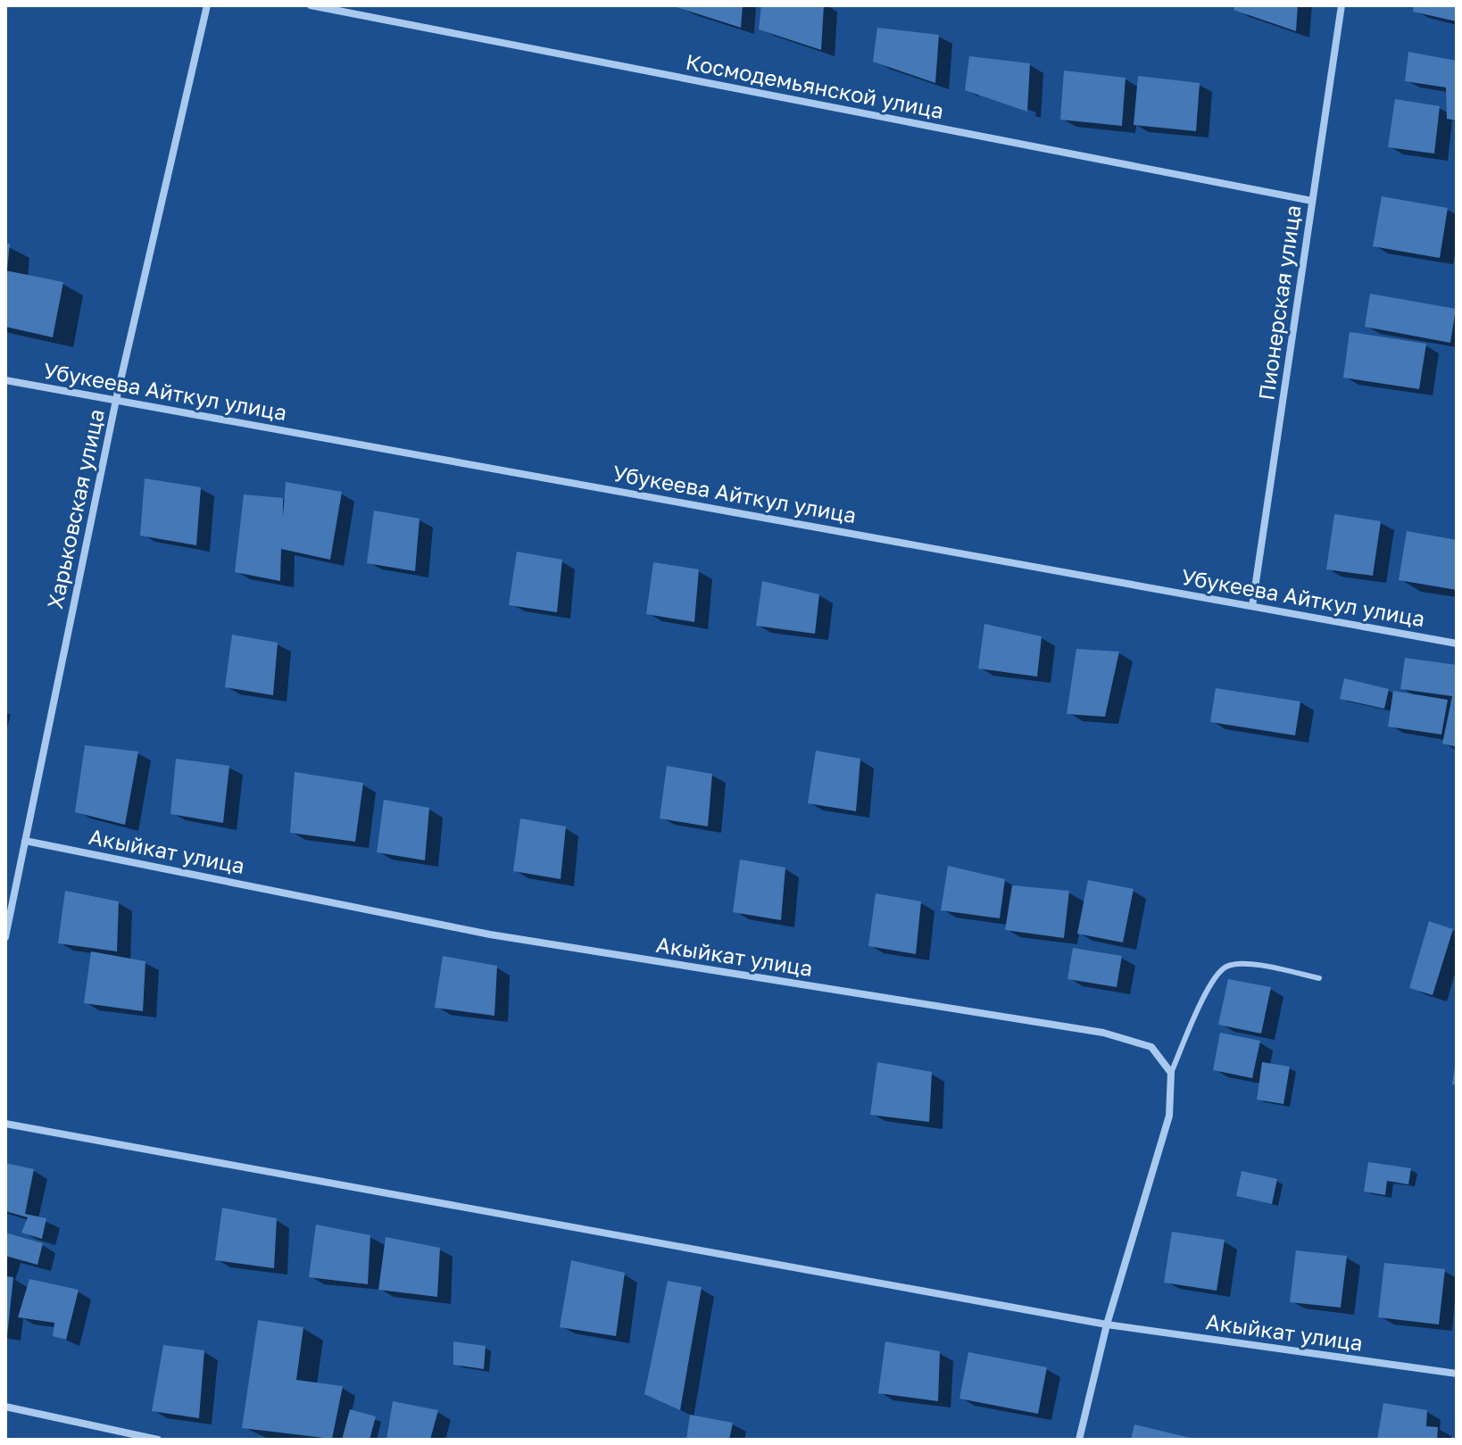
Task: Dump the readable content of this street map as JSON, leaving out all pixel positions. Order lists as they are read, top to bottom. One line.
{"streets":{"street":["Космодемьянской улица","Пионерская улица","Убукеева Айткул улица","Харьковская улица","Акыйкат улица"]},"crossings":[["Космодемьянской улица","Пионерская улица"],["Пионерская улица","Убукеева Айткул улица"],["Убукеева Айткул улица","Харьковская улица"],["Харьковская улица","Акыйкат улица"]]}
